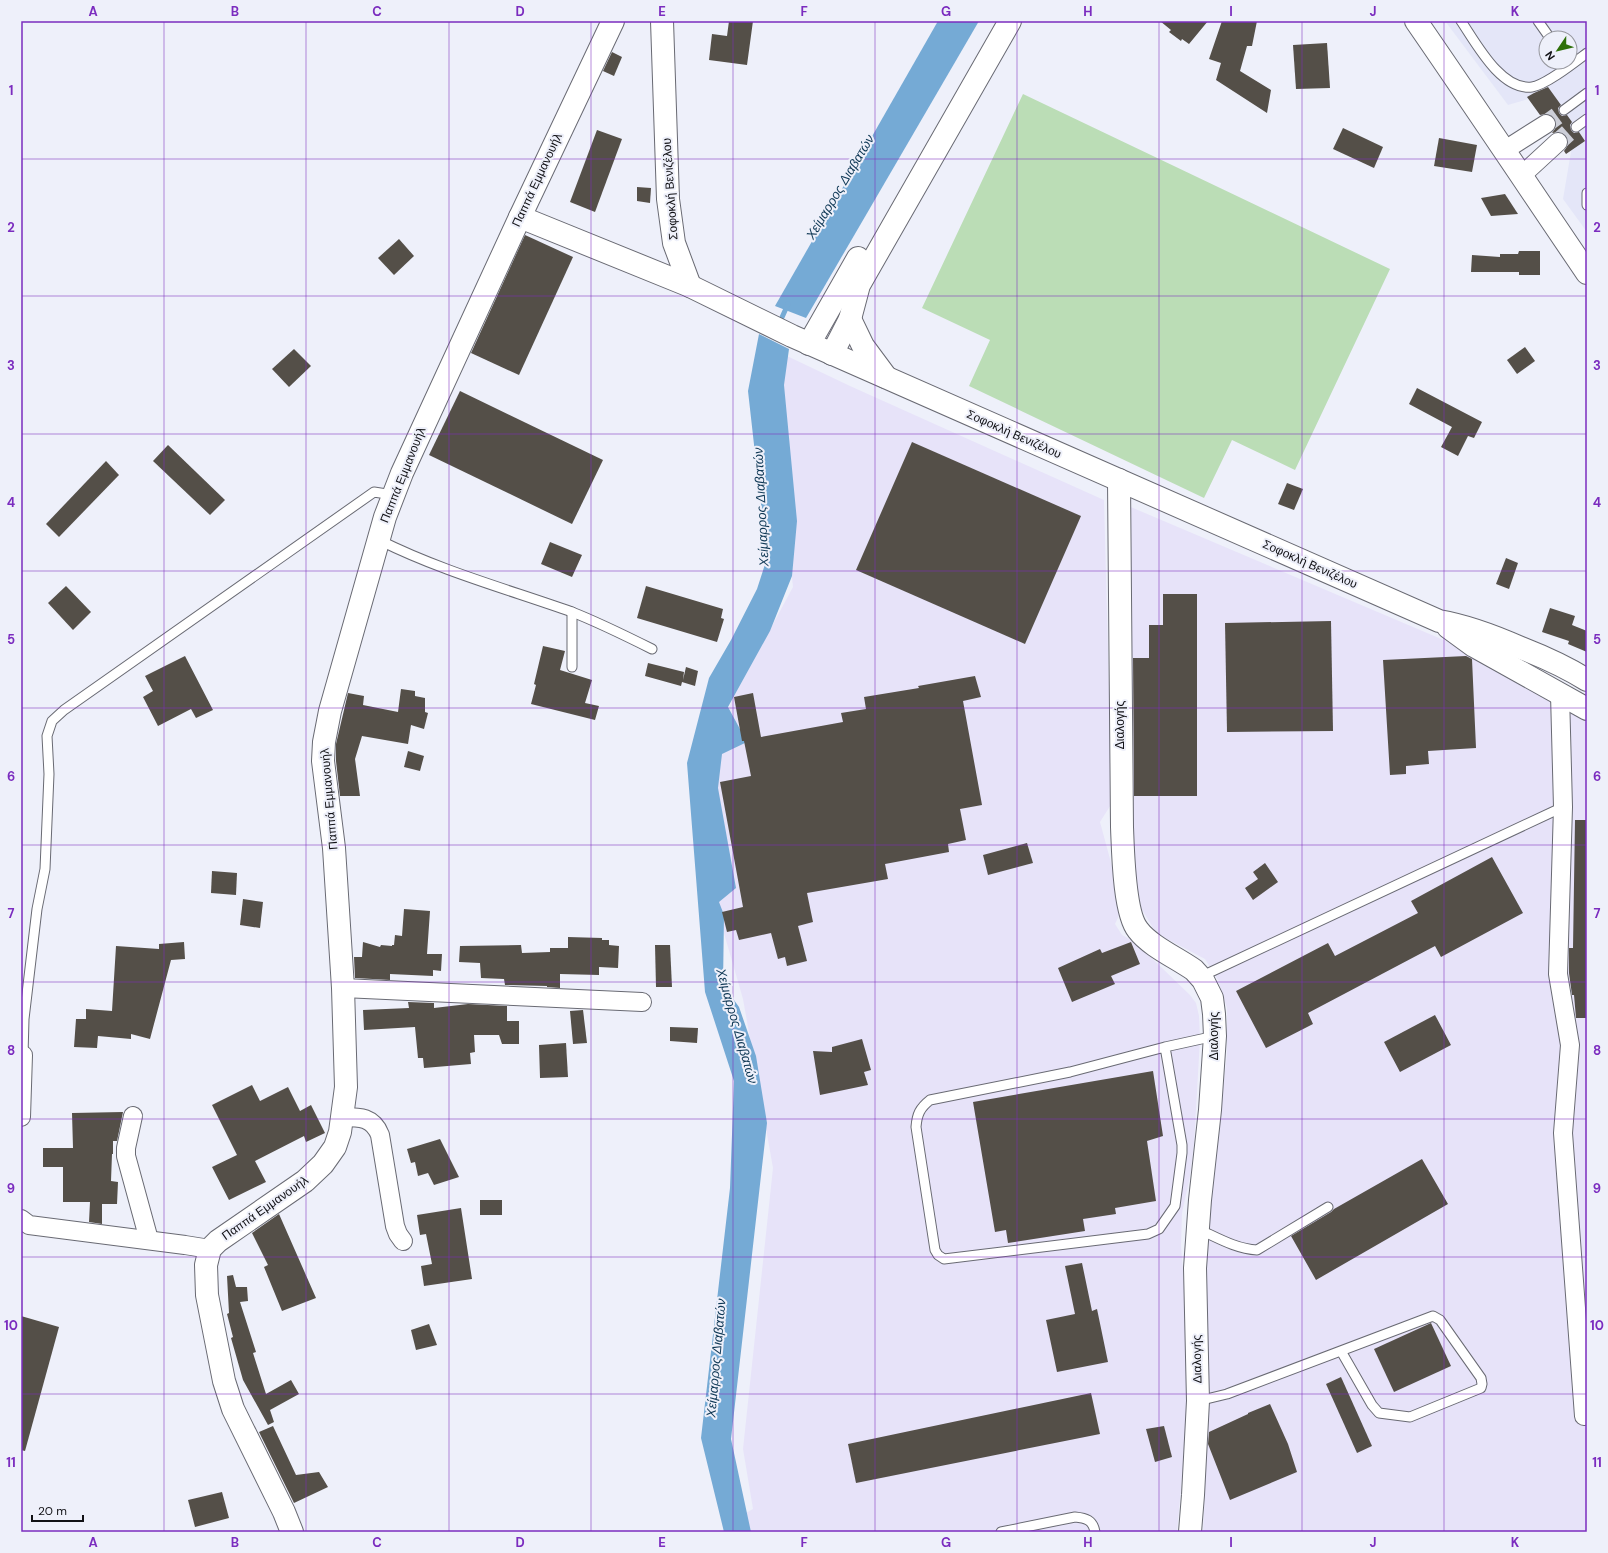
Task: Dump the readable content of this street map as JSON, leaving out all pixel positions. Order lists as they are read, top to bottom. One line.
{"streets":{"street":["Παππά Εμμανουήλ","Σοφοκλή Βενιζέλου","Διαλογής"]},"crossings":[["Σοφοκλή Βενιζέλου","Διαλογής"]],"water":["Χείμαρρος Διαβατών"],"scale_bar":"20 m","north":"bottom left","grid":{"columns":["A","B","C","D","E","F","G","H","I","J","K"],"rows":["1","2","3","4","5","6","7","8","9","10","11"]}}
